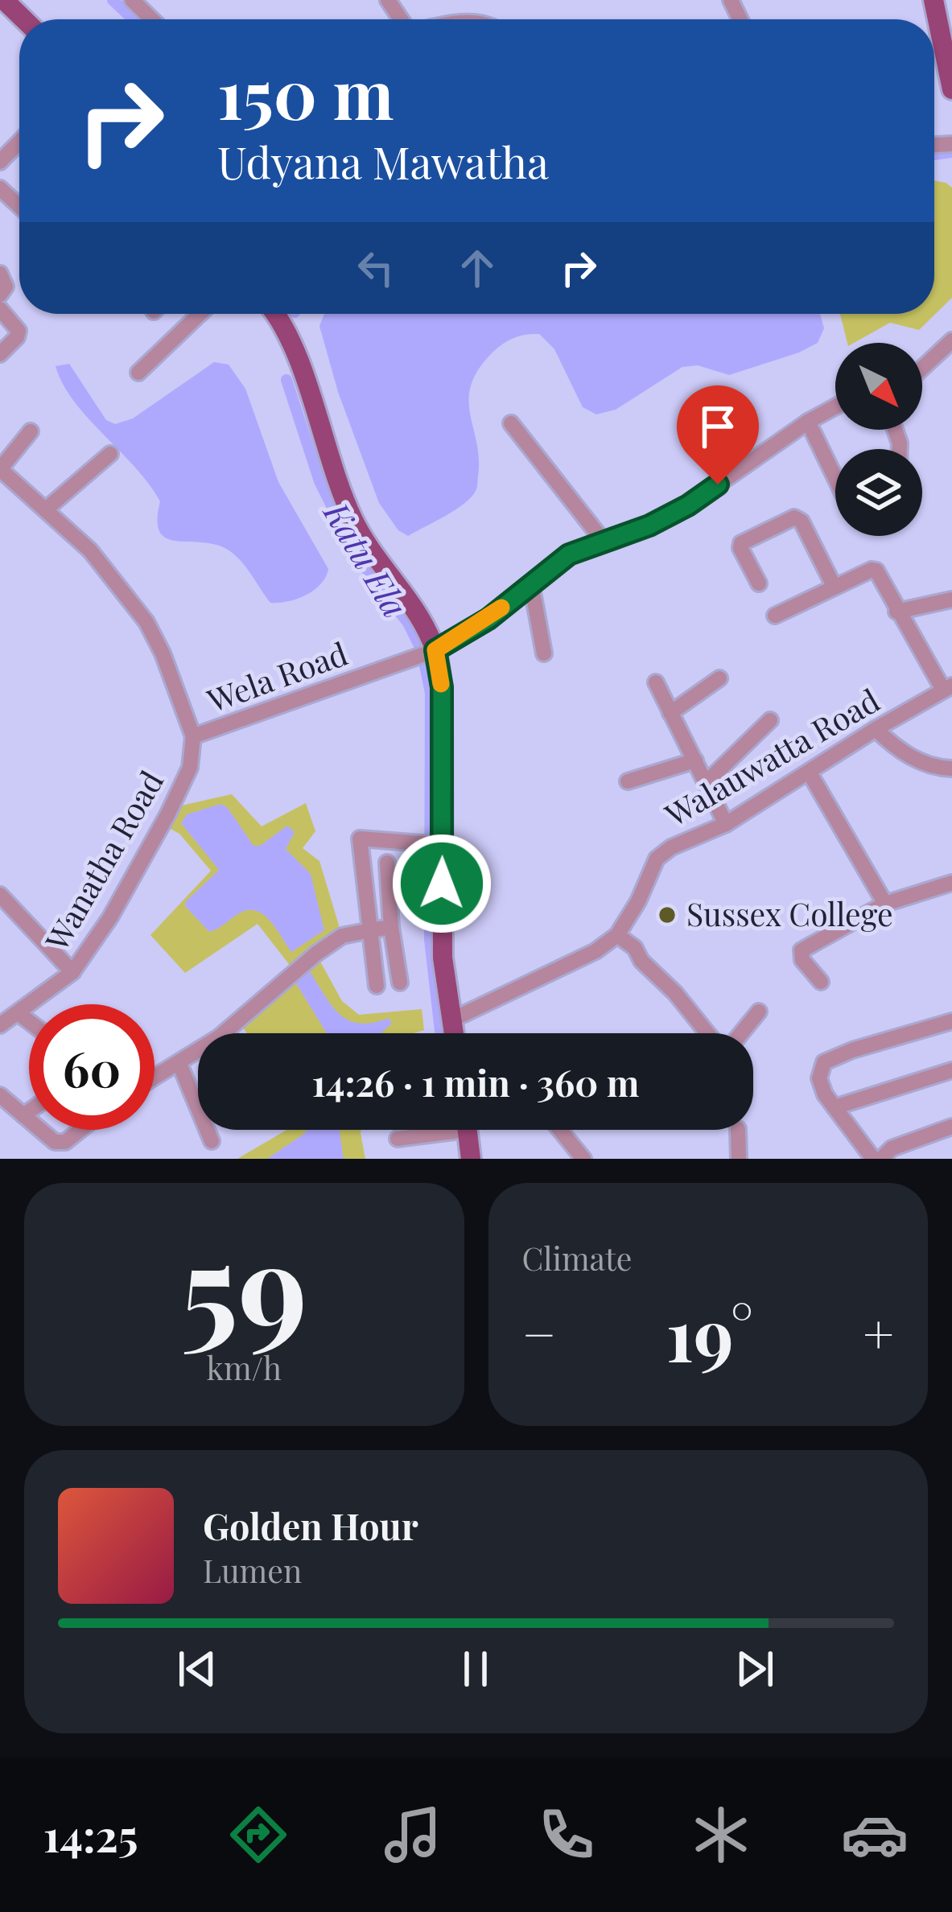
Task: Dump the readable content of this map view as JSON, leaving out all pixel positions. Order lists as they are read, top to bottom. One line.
{"streets":{"street":["Wela Road","Walauwatta Road","Wanatha Road"]},"crossings":[["Wela Road","Wanatha Road"]],"water":["Katu Ela"],"places":["Sussex College"],"north":"bottom right","page":{"turn":["150 m","Udyana Mawatha"],"limit":"60","trip":"14:26 · 1 min · 360 m","tile":[["59","km/h"],"Climate"],"heat":["−","19°","+"],"song":["Golden Hour","Lumen"],"tabs":"14:25"}}
